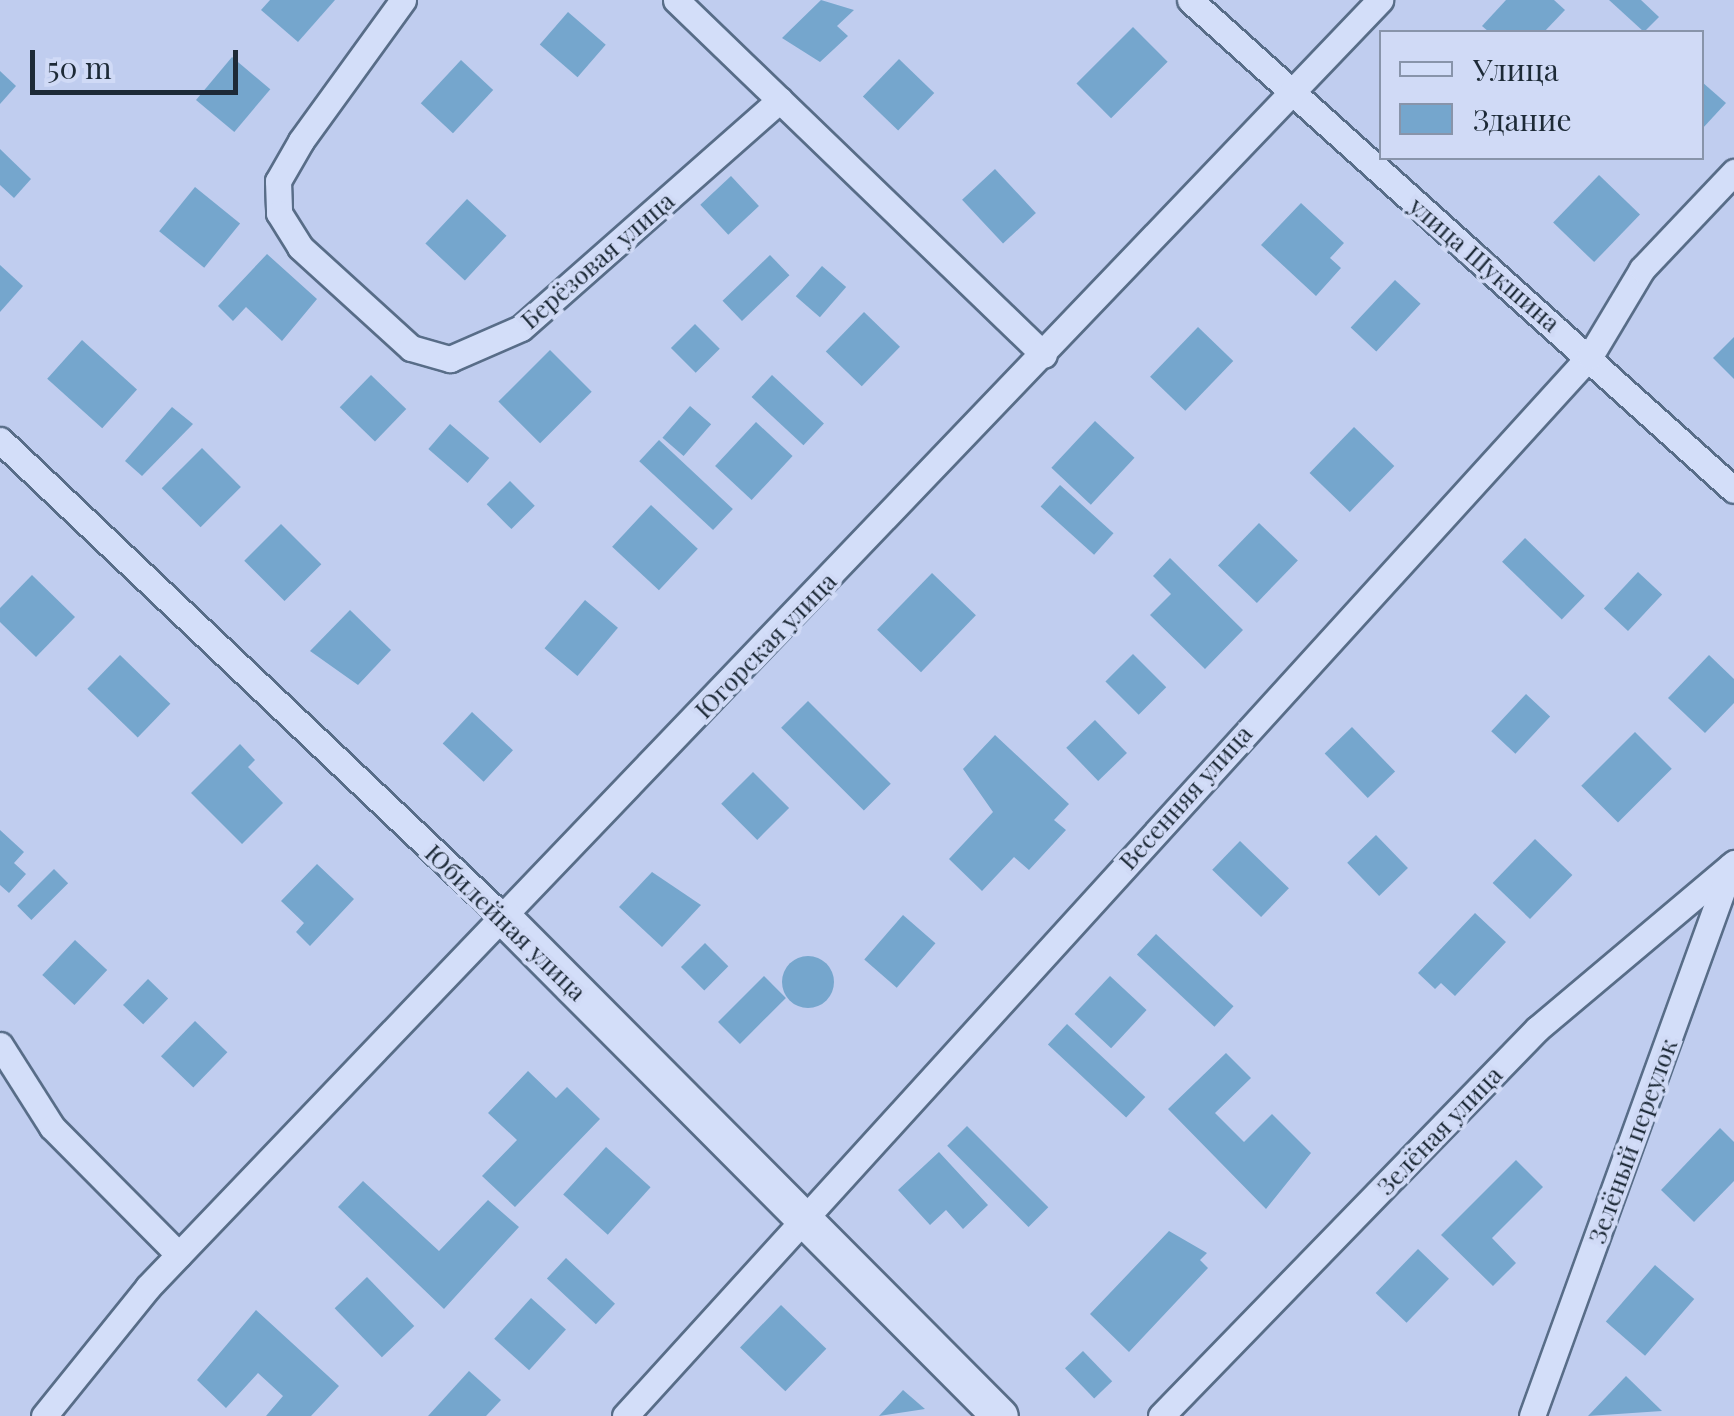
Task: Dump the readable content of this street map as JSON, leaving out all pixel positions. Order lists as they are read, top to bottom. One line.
{"streets":{"street":["Берёзовая улица","улица Шукшина","Югорская улица","Весенняя улица","Юбилейная улица","Зелёная улица","Зелёный переулок"]},"crossings":[["улица Шукшина","Югорская улица"],["улица Шукшина","Весенняя улица"],["Югорская улица","Юбилейная улица"],["Весенняя улица","Юбилейная улица"],["Зелёная улица","Зелёный переулок"]],"legend":["Улица","Здание"],"scale_bar":"50 m"}
